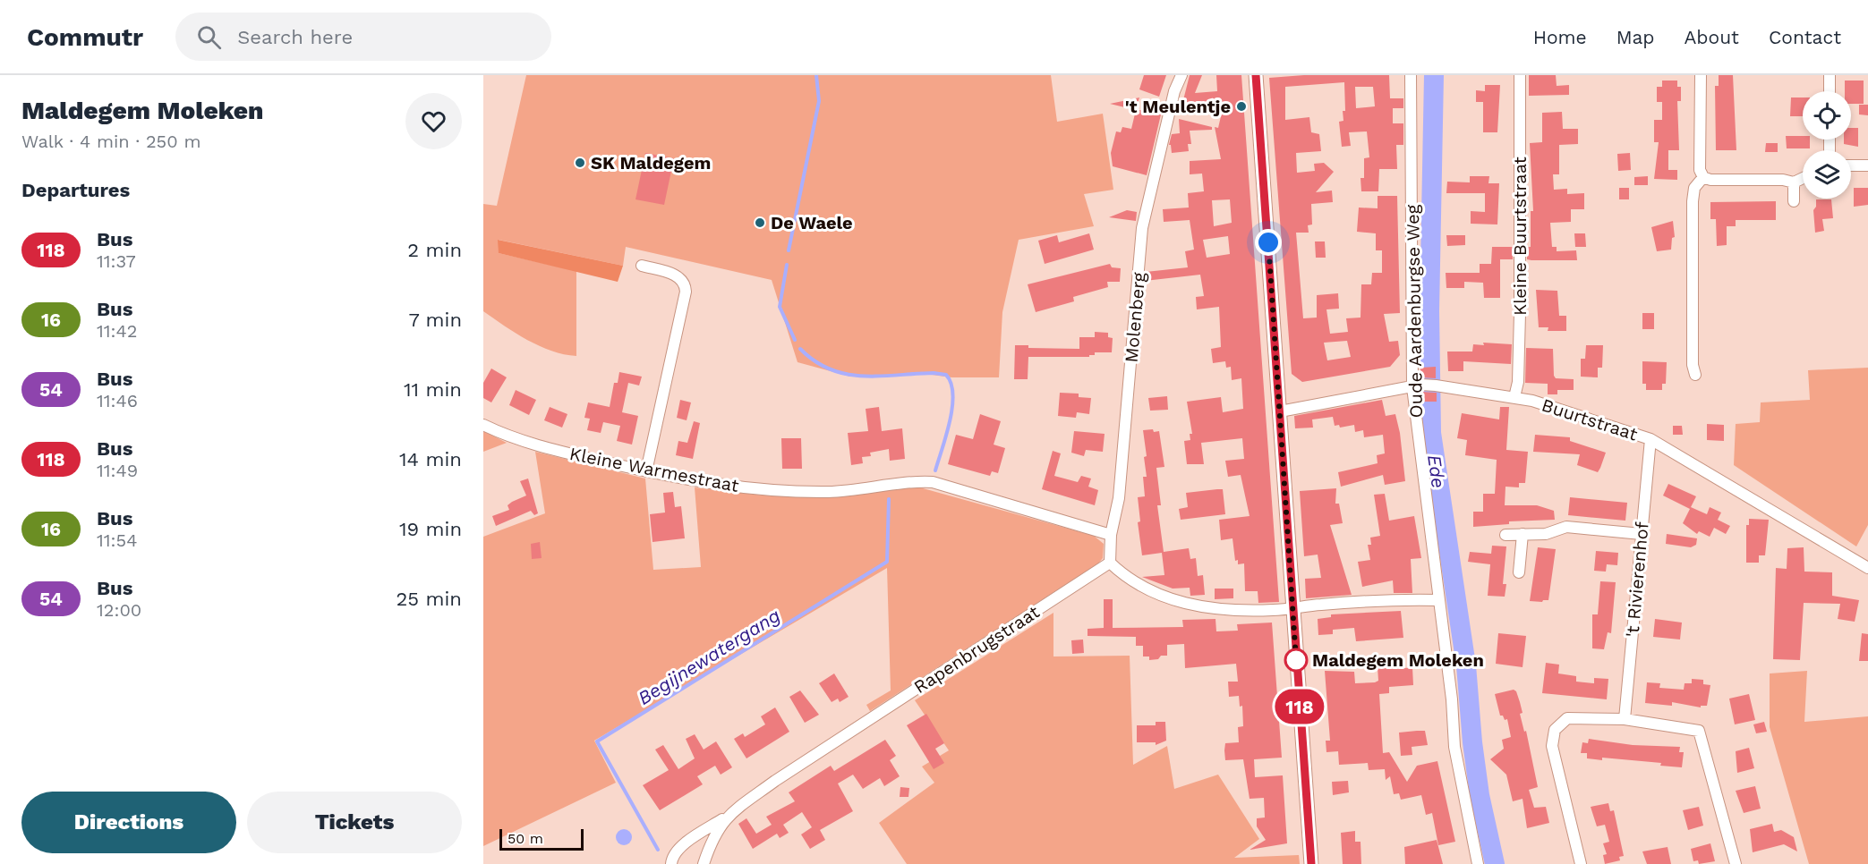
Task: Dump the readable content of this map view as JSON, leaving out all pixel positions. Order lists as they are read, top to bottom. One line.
{"streets":{"street":["Kleine Buurtstraat","Oude Aardenburgse Weg","Molenberg","Buurtstraat","Kleine Warmestraat","'t Rivierenhof","Rapenbrugstraat"]},"crossings":[["Kleine Buurtstraat","Buurtstraat"],["Oude Aardenburgse Weg","Buurtstraat"],["Molenberg","Kleine Warmestraat"],["Molenberg","Rapenbrugstraat"],["Buurtstraat","'t Rivierenhof"]],"water":["Ede","Begijnewatergang"],"places":["'t Meulentje","SK Maldegem","De Waele","Maldegem Moleken"],"lines":["bus line 118"],"scale_bar":"50 m","page":{"header":"Commutr","search":"Search here","nav":["Home","Map","About","Contact"],"heading":[["Maldegem Moleken","Walk · 4 min · 250 m"],"Departures"],"on_map":"118","list":[{"mark":"118","name":"Bus","note":"11:37","value":"2 min"},{"mark":"16","name":"Bus","note":"11:42","value":"7 min"},{"mark":"54","name":"Bus","note":"11:46","value":"11 min"},{"mark":"118","name":"Bus","note":"11:49","value":"14 min"},{"mark":"16","name":"Bus","note":"11:54","value":"19 min"},{"mark":"54","name":"Bus","note":"12:00","value":"25 min"}],"buttons":["Directions","Tickets"],"scale":"50 m"}}
